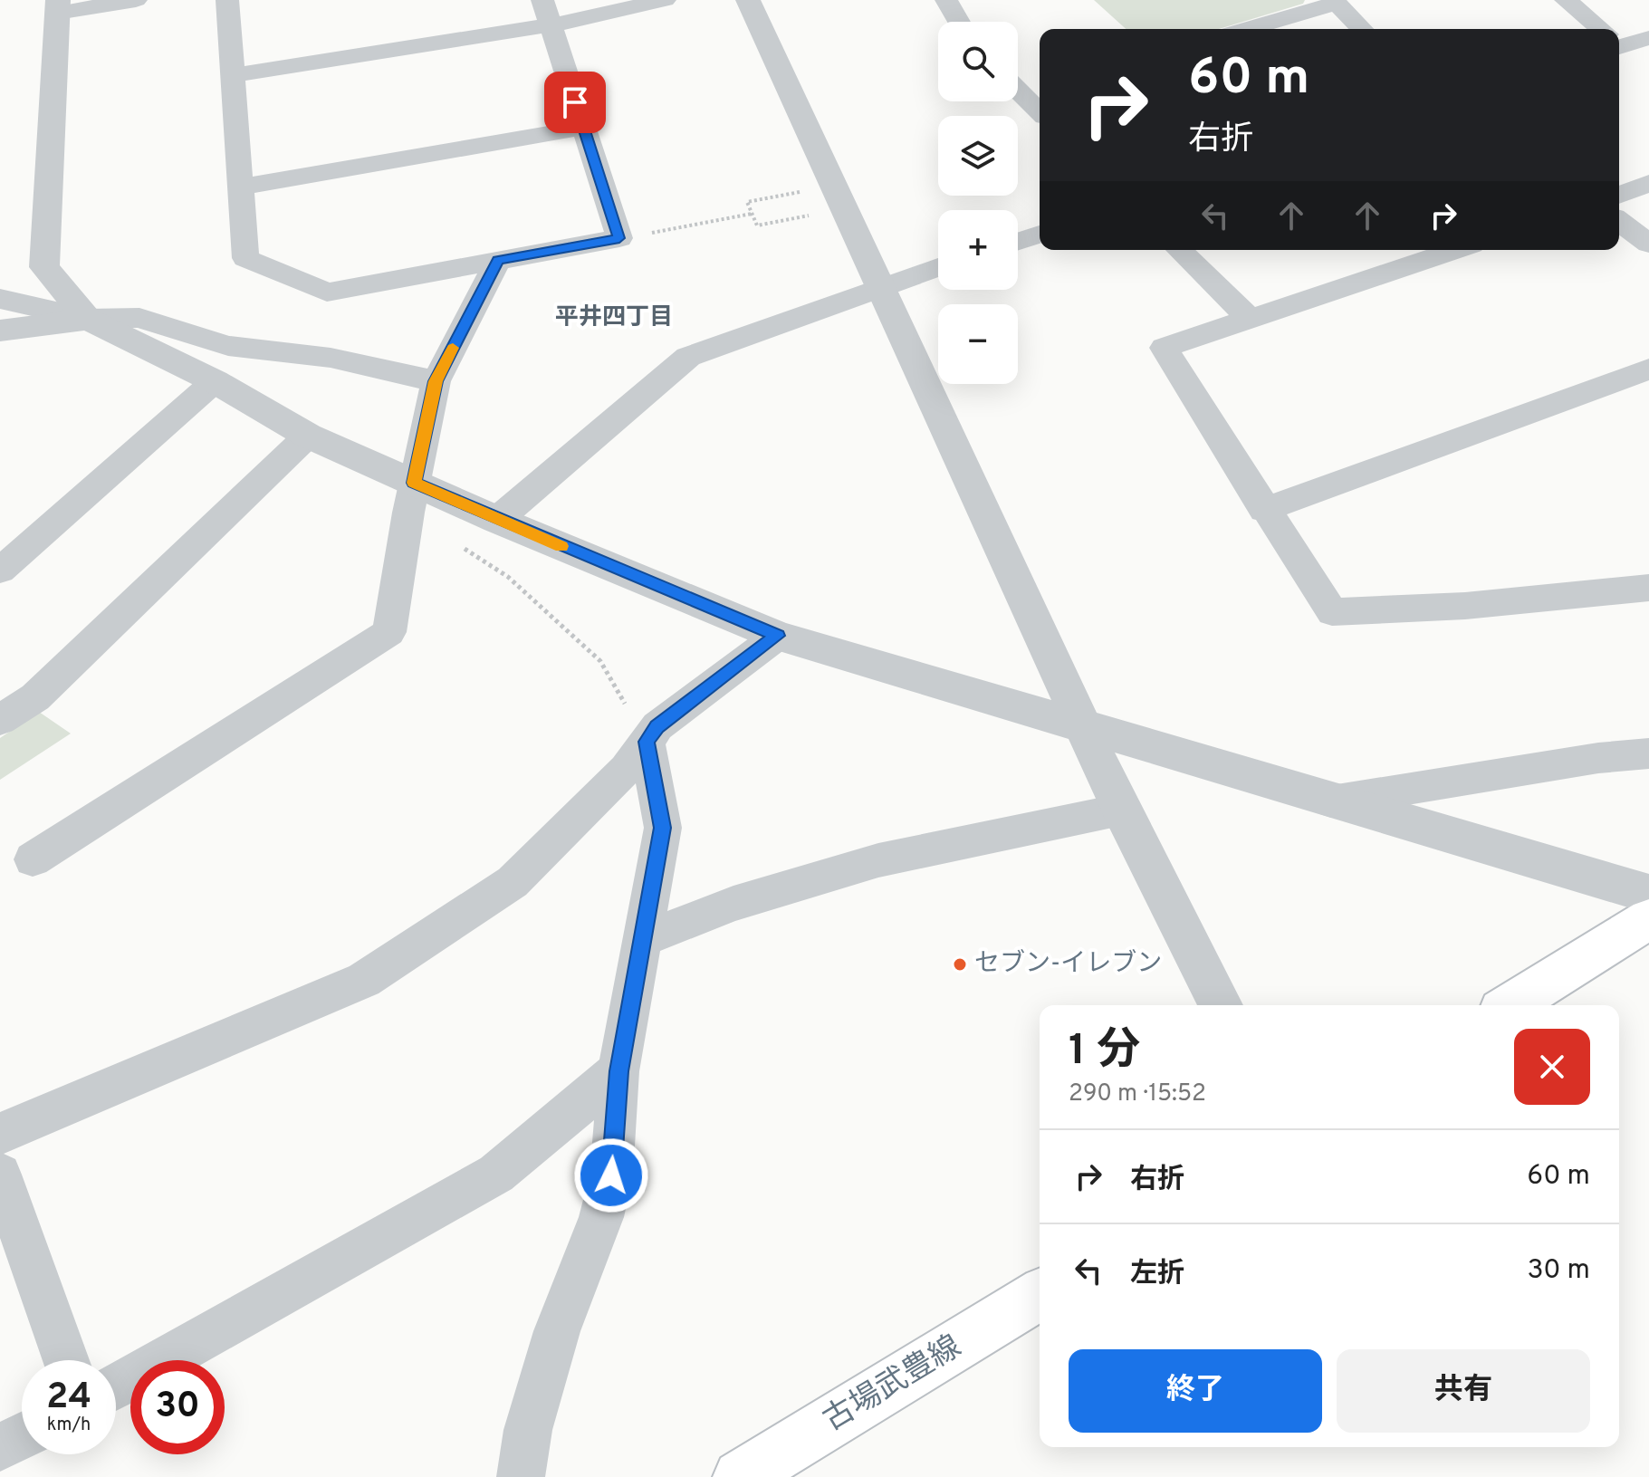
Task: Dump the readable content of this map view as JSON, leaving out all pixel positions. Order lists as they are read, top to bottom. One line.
{"streets":{"main road":["古場武豊線"]},"districts":["平井四丁目"],"places":["セブン-イレブン"],"page":{"map_buttons":["+","−"],"turn":["60 m","右折"],"heading":["1 分","290 m · 15:52"],"list":[{"name":"右折","value":"60 m"},{"name":"左折","value":"30 m"}],"buttons":["終了","共有"],"speed":"24 km/h","limit":"30"}}
